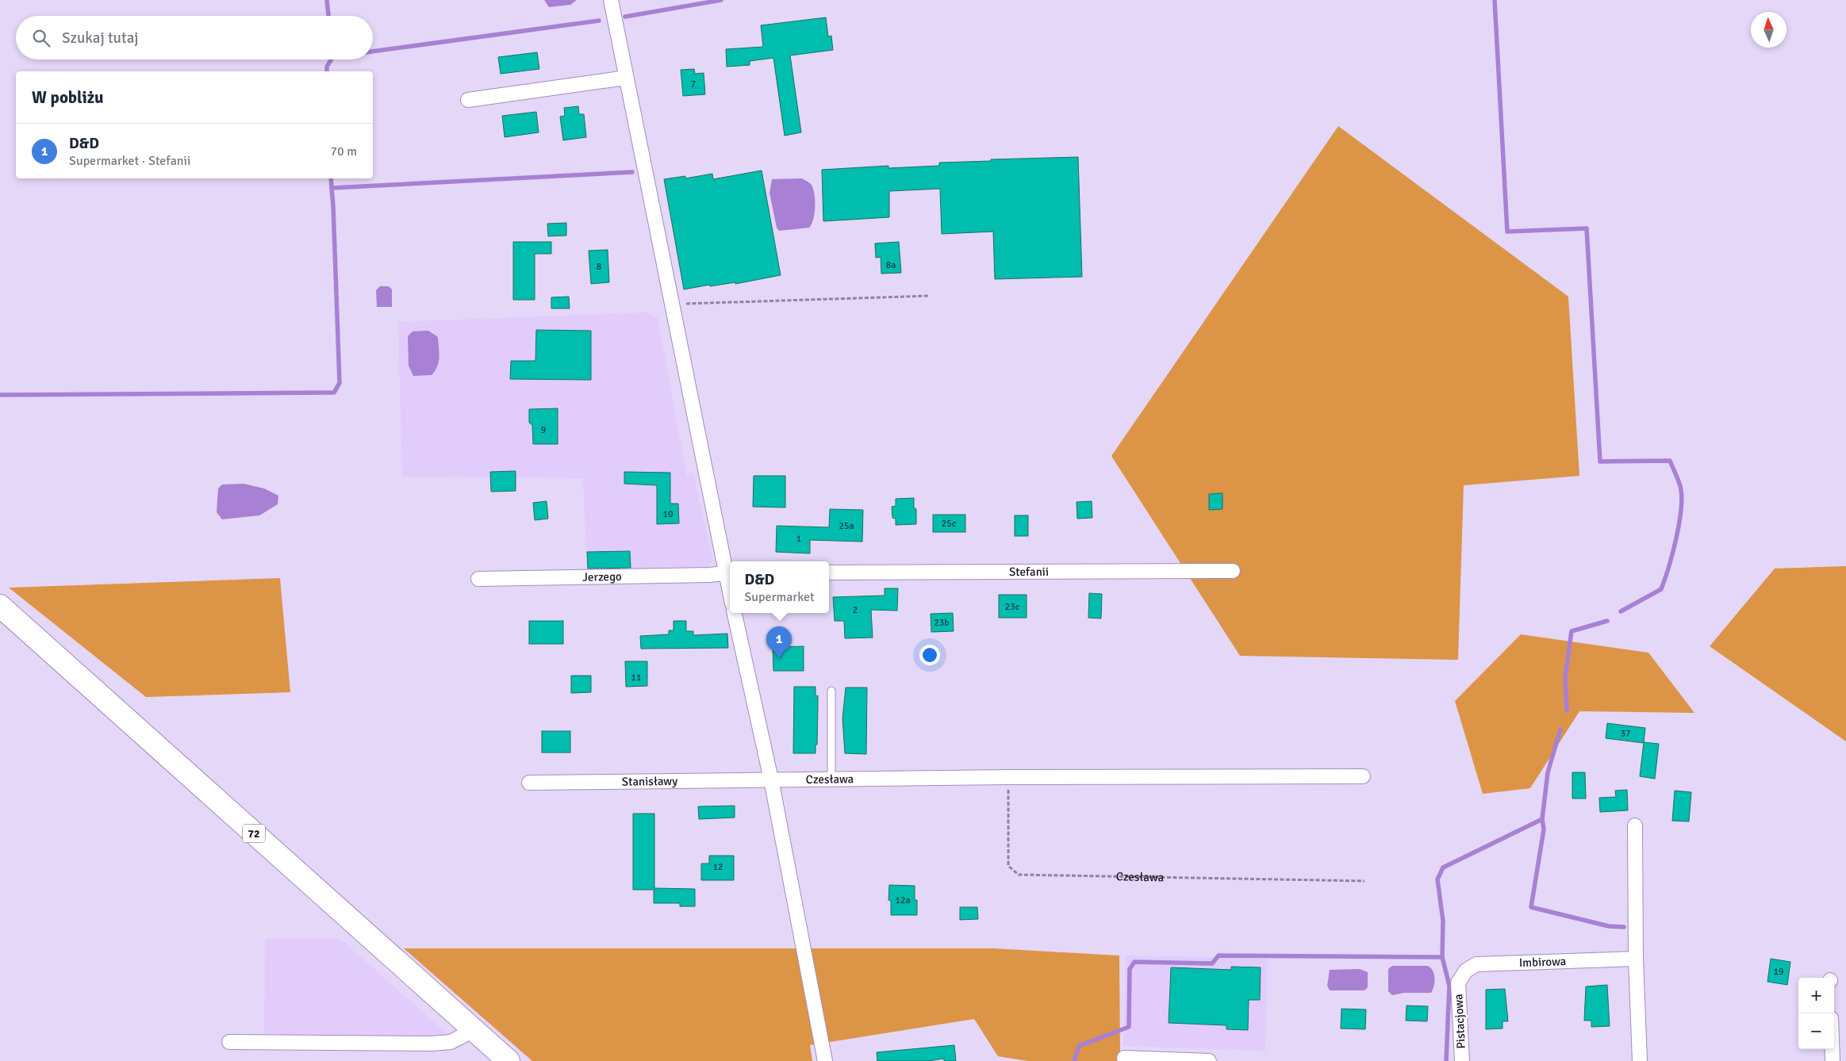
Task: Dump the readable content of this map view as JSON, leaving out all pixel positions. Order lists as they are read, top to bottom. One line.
{"streets":{"main road":["72"],"street":["Stefanii","Jerzego","Czesława","Stanisławy","Imbirowa","Pistacjowa"]},"crossings":[["Czesława","Stanisławy"],["Imbirowa","Pistacjowa"]],"house_numbers":["7","8a","8","9","10","25c","25a","1","23c","2","23b","11","37","12","12a","19"],"north":"top","page":{"search":"Szukaj tutaj","heading":"W pobliżu","list":[{"mark":"1","name":"D&D","note":"Supermarket · Stefanii","value":"70 m"}],"popup":["D&D","Supermarket"],"pins":"1","map_buttons":["+","−"]}}
